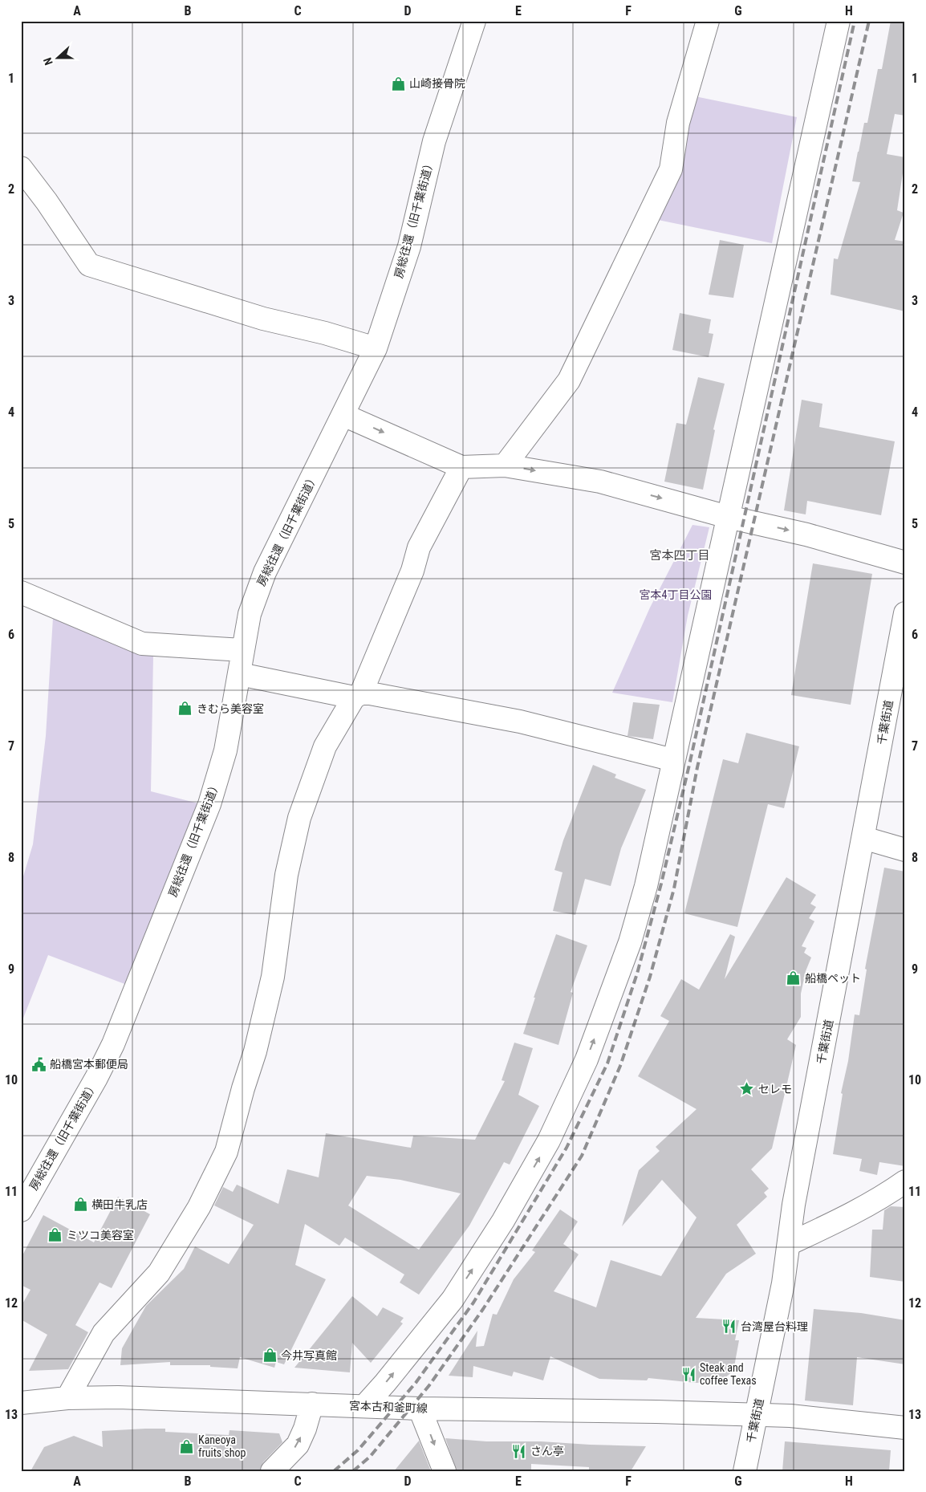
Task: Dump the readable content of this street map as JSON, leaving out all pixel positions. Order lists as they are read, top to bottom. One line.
{"streets":{"main road":["房総往還（旧千葉街道）","千葉街道","宮本古和釜町線"]},"crossings":[["千葉街道","宮本古和釜町線"]],"districts":["宮本四丁目"],"parks":["宮本4丁目公園"],"places":{"shop":["山崎接骨院","きむら美容室","船橋ペット","横田牛乳店","ミツコ美容室","今井写真館","Kaneoya fruits shop"],"public building":["船橋宮本郵便局"],"place":["セレモ"],"restaurant":["台湾屋台料理","Steak and coffee Texas","さん亭"]},"north":"left","grid":{"columns":["A","B","C","D","E","F","G","H"],"rows":["1","2","3","4","5","6","7","8","9","10","11","12","13"]}}
